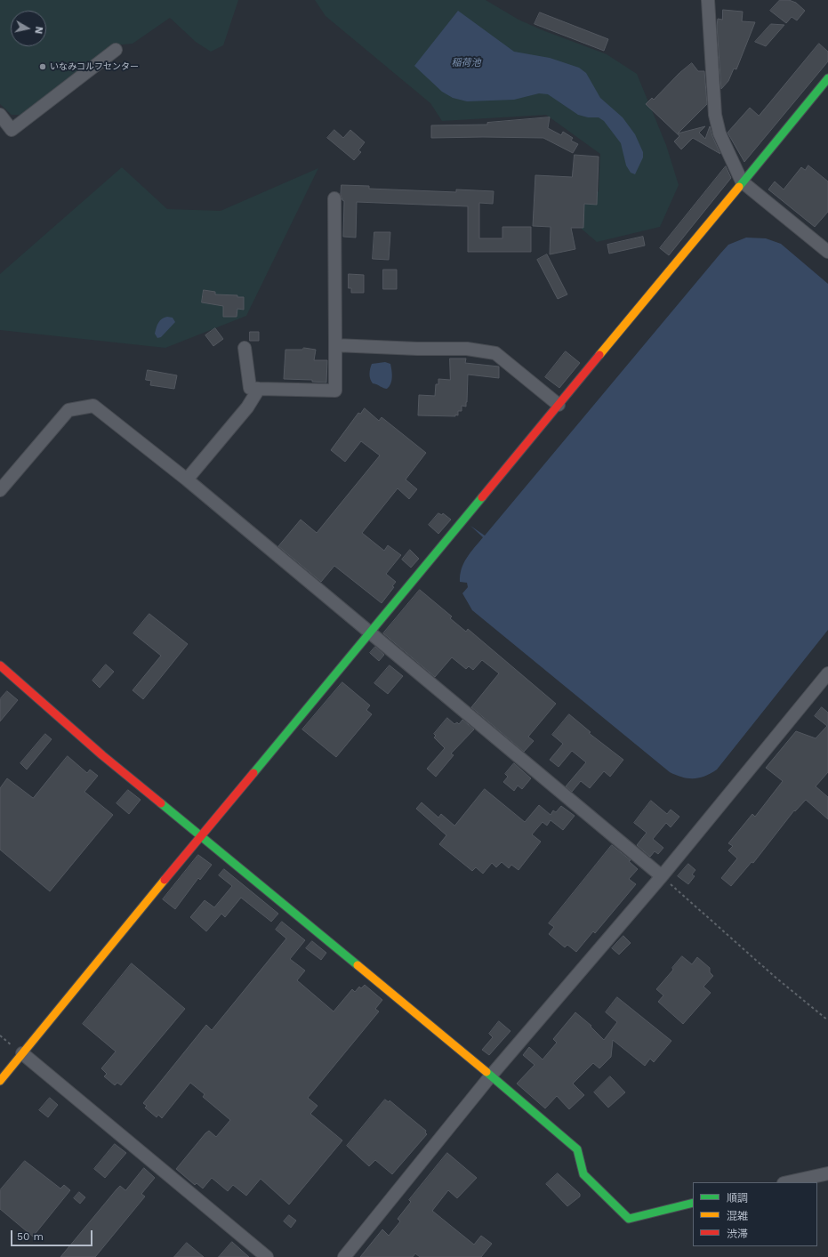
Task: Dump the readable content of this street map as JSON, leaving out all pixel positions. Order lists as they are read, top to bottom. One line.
{"water":["稲荷池"],"places":["いなみコルフセンター"],"legend":["順調","混雑","渋滞"],"scale_bar":"50 m","north":"right"}
